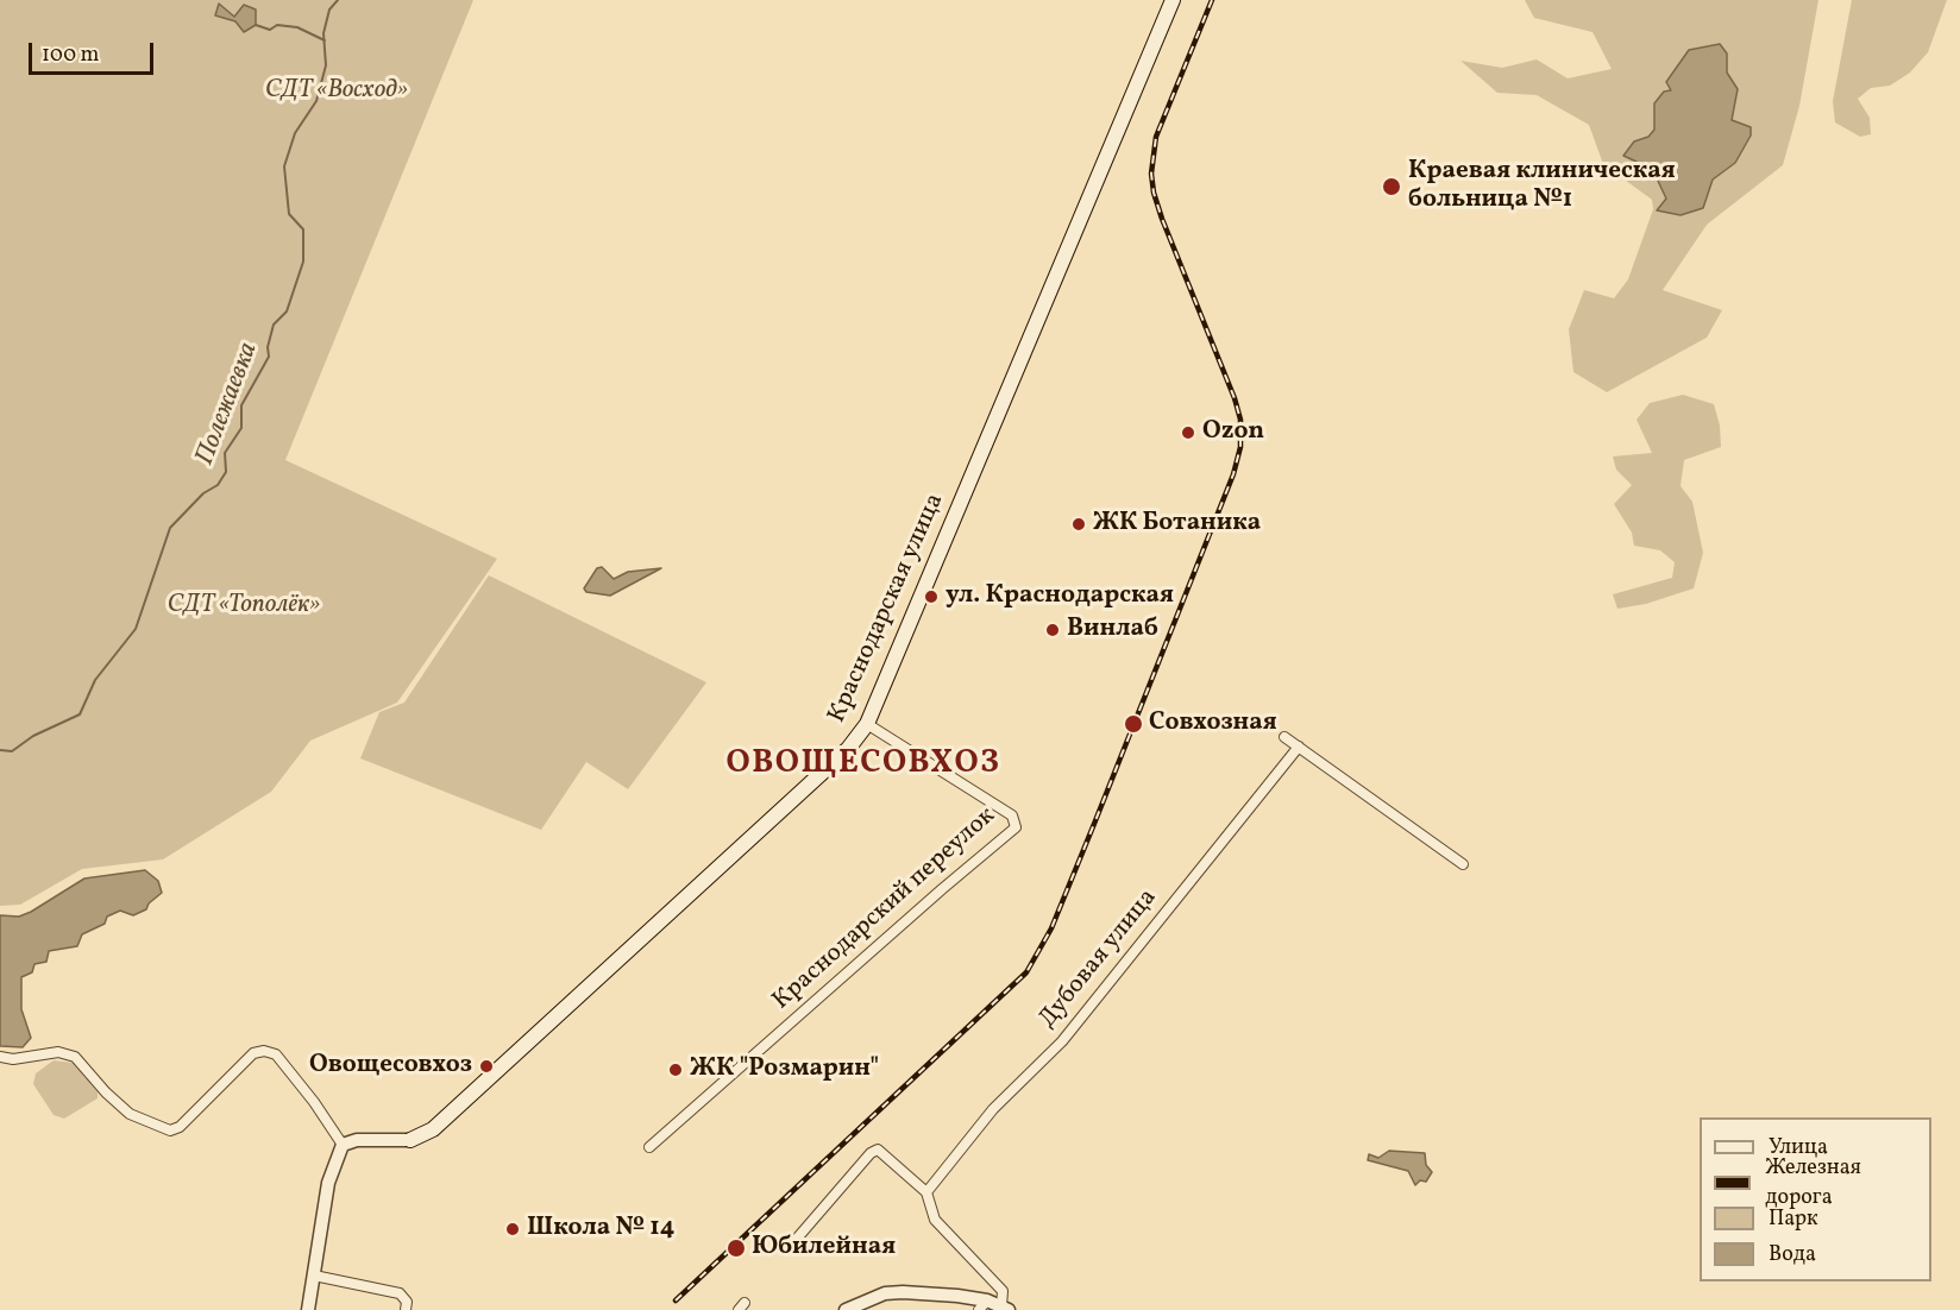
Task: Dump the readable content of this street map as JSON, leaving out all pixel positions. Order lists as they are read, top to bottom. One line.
{"streets":{"main road":["Краснодарская улица"],"street":["Краснодарский переулок","Дубовая улица"]},"crossings":[["Краснодарская улица","Краснодарский переулок"]],"districts":["ОВОЩЕСОВХОЗ"],"water":["Полежаевка"],"parks":["СДТ «Восход»","СДТ «Тополёк»"],"places":["Краевая клиническая больница №1","Ozon","ЖК Ботаника","ул. Краснодарская","Винлаб","Совхозная","Овощесовхоз","ЖК \"Розмарин\"","Школа № 14","Юбилейная"],"legend":["Улица","Железная дорога","Парк","Вода"],"scale_bar":"100 m"}
